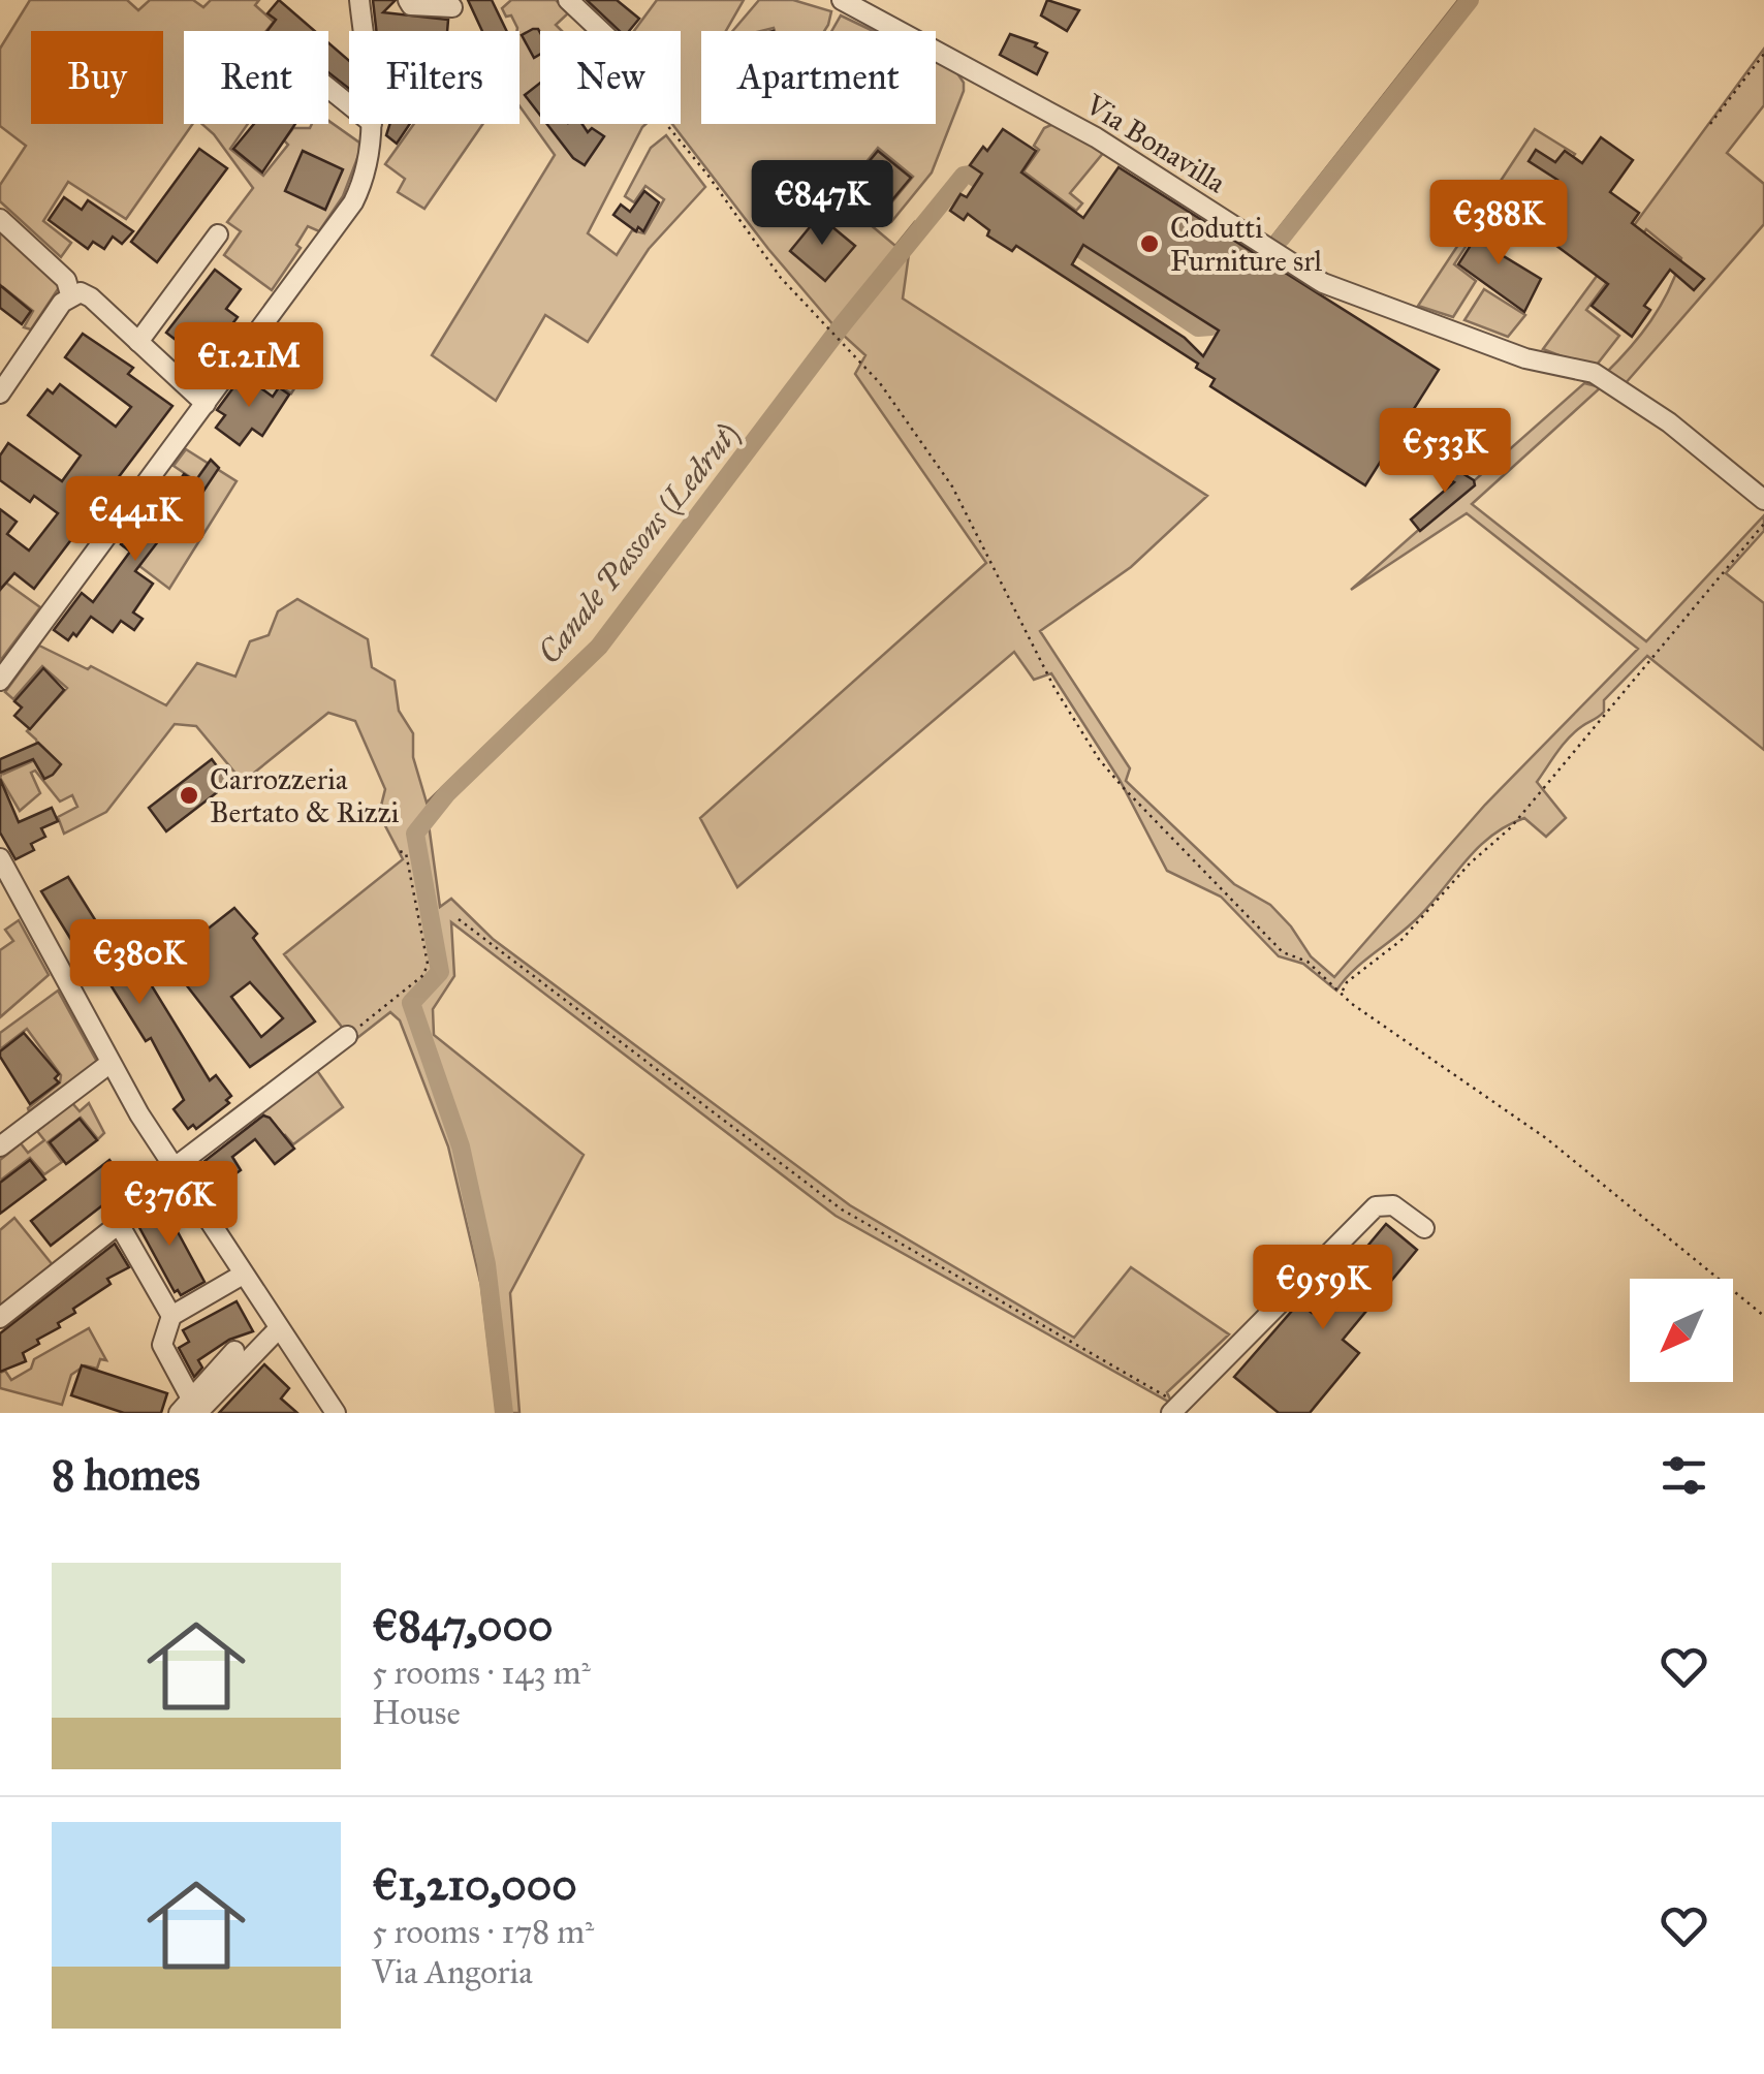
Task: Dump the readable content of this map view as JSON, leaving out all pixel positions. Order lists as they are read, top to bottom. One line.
{"streets":{"street":["Via Bonavilla"]},"water":["Canale Passons (Ledrut)"],"places":["Codutti Furniture srl","Carrozzeria Bertato & Rizzi"],"north":"bottom left","page":{"chip":["Buy","Rent","Filters","New","Apartment"],"price":["€847K","€388K","€1.21M","€533K","€441K","€380K","€376K","€959K"],"heading":"8 homes","list":[{"name":"€847,000","note":"5 rooms · 143 m² · House"},{"name":"€1,210,000","note":"5 rooms · 178 m² · Via Angoria"}]}}
